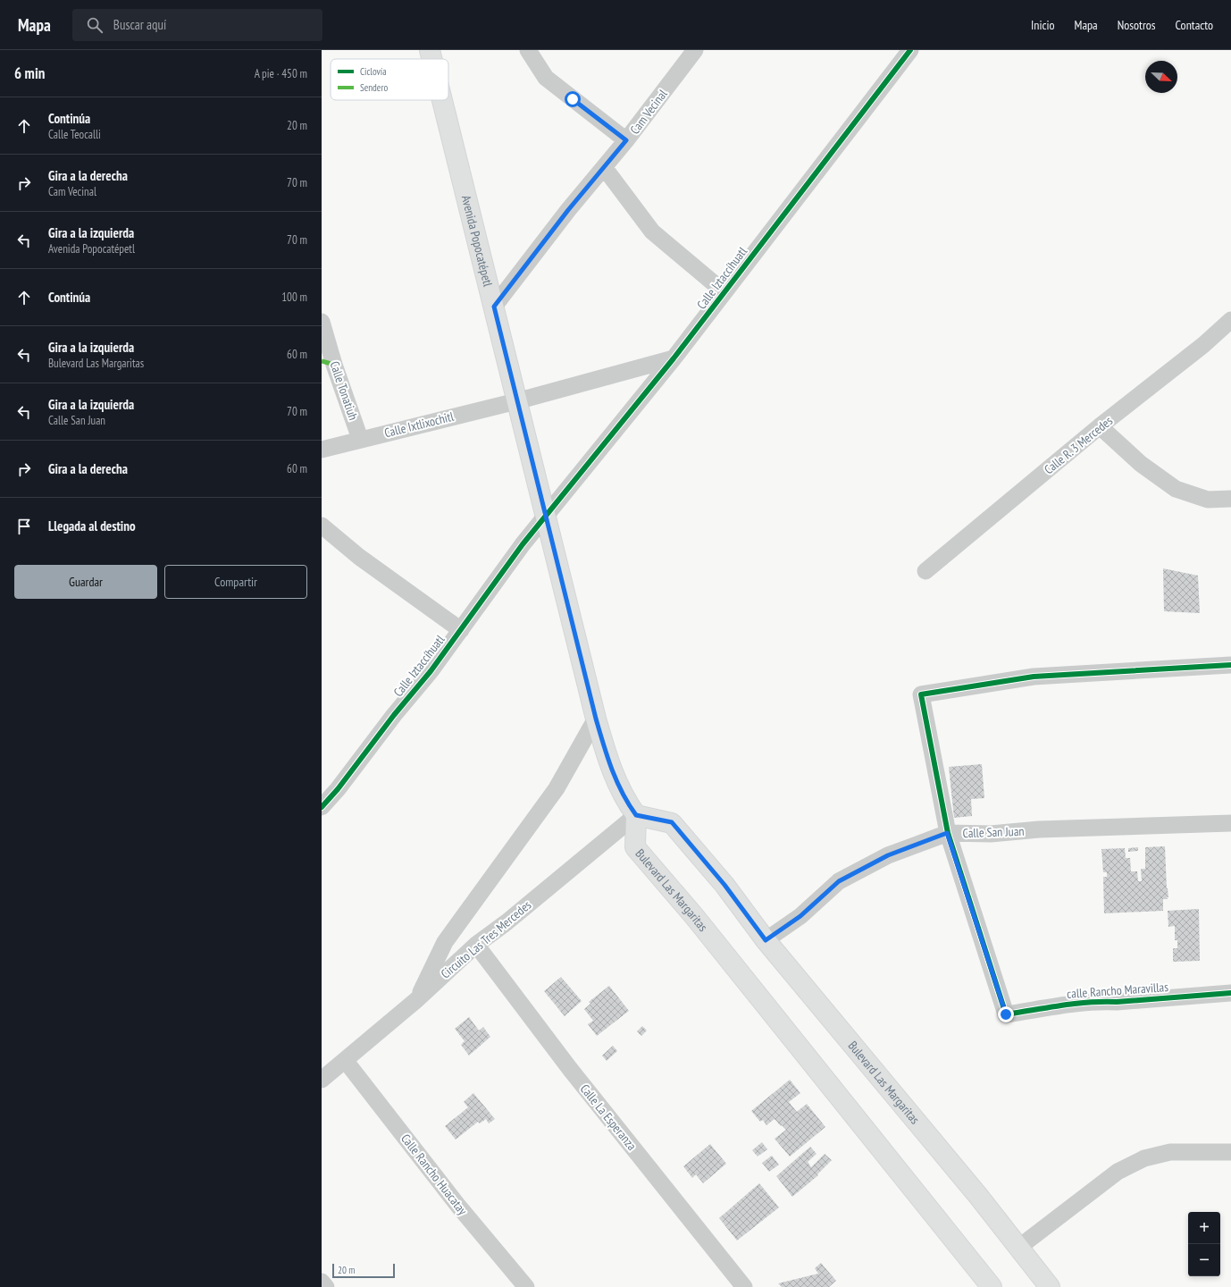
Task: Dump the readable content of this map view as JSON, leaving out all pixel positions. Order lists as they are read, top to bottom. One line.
{"streets":{"main road":["Avenida Popocatépetl","Bulevard Las Margaritas"],"street":["Cam Vecinal","Calle Iztaccíhuatl","Calle Tonatiuh","Calle Ixtlixochitl","Calle R. 3 Mercedes","Calle San Juan","Circuito Las Tres Mercedes","calle Rancho Maravillas","Calle La Esperanza","Calle Rancho Huacatay"]},"crossings":[["Cam Vecinal","Avenida Popocatépetl"],["Avenida Popocatépetl","Calle Iztaccíhuatl"],["Avenida Popocatépetl","Calle Ixtlixochitl"],["Avenida Popocatépetl","Bulevard Las Margaritas"],["Avenida Popocatépetl","Circuito Las Tres Mercedes"],["Calle Iztaccíhuatl","Calle Ixtlixochitl"],["Calle Tonatiuh","Calle Ixtlixochitl"],["Calle San Juan","Bulevard Las Margaritas"],["Calle San Juan","calle Rancho Maravillas"],["Bulevard Las Margaritas","Circuito Las Tres Mercedes"],["Circuito Las Tres Mercedes","Calle La Esperanza"],["Circuito Las Tres Mercedes","Calle Rancho Huacatay"]],"legend":["Ciclovía","Sendero"],"scale_bar":"20 m","north":"bottom right","page":{"header":"Mapa","search":"Buscar aquí","nav":["Inicio","Mapa","Nosotros","Contacto"],"heading":["6 min","A pie · 450 m"],"list":[["Continúa","Calle Teocalli","20 m"],["Gira a la derecha","Cam Vecinal","70 m"],["Gira a la izquierda","Avenida Popocatépetl","70 m"],["Continúa","100 m"],["Gira a la izquierda","Bulevard Las Margaritas","60 m"],["Gira a la izquierda","Calle San Juan","70 m"],["Gira a la derecha","60 m"],"Llegada al destino"],"buttons":["Guardar","Compartir"],"map_buttons":["+","−"],"scale":"20 m"}}
